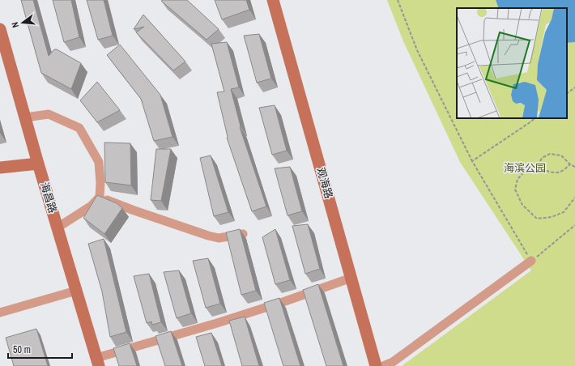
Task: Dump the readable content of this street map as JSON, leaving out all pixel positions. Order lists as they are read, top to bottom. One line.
{"streets":{"street":["观海路","海昌路"]},"parks":["海滨公园"],"scale_bar":"50 m","north":"left"}
